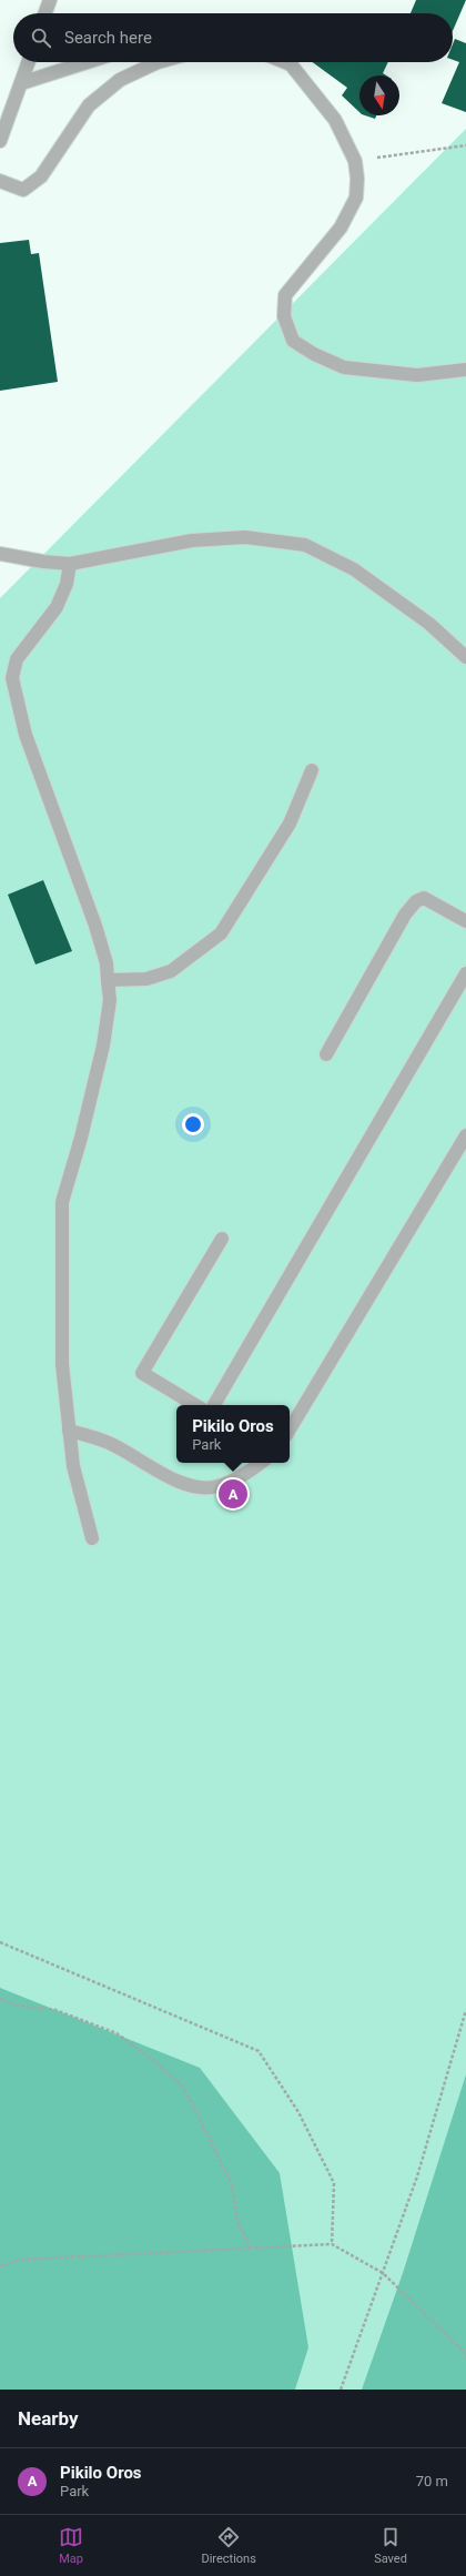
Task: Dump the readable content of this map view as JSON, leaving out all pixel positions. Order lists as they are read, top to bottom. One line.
{"north":"bottom","page":{"search":"Search here","popup":["Pikilo Oros","Park"],"pins":"A","heading":"Nearby","list":[{"mark":"A","name":"Pikilo Oros","note":"Park","value":"70 m"}],"nav":["Map","Directions","Saved"]}}
